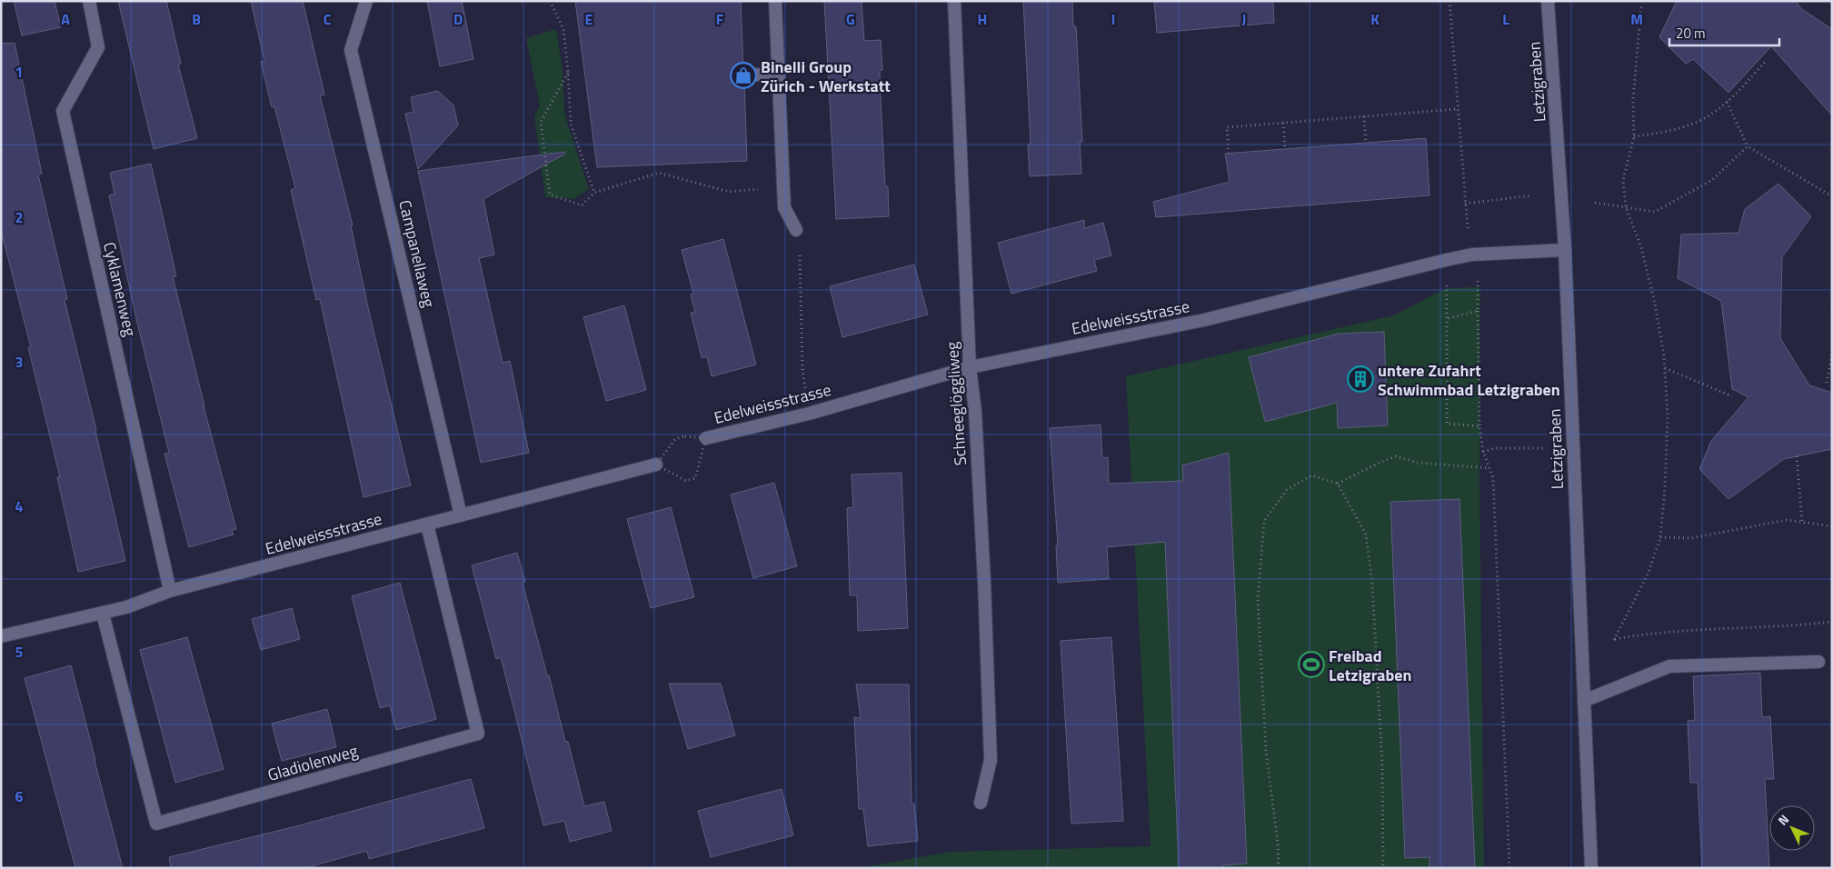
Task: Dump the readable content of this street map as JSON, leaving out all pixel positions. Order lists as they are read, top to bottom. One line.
{"streets":{"street":["Letzigraben","Campanellaweg","Cyklamenweg","Edelweissstrasse","Schneeglöggliweg","Gladiolenweg"]},"crossings":[["Letzigraben","Edelweissstrasse"],["Campanellaweg","Edelweissstrasse"],["Cyklamenweg","Edelweissstrasse"],["Edelweissstrasse","Schneeglöggliweg"],["Edelweissstrasse","Gladiolenweg"]],"places":{"shop":["Binelli Group Zürich - Werkstatt"],"building":["untere Zufahrt Schwimmbad Letzigraben"],"sports":["Freibad Letzigraben"]},"scale_bar":"20 m","north":"top left","grid":{"columns":["A","B","C","D","E","F","G","H","I","J","K","L","M"],"rows":["1","2","3","4","5","6"]}}
